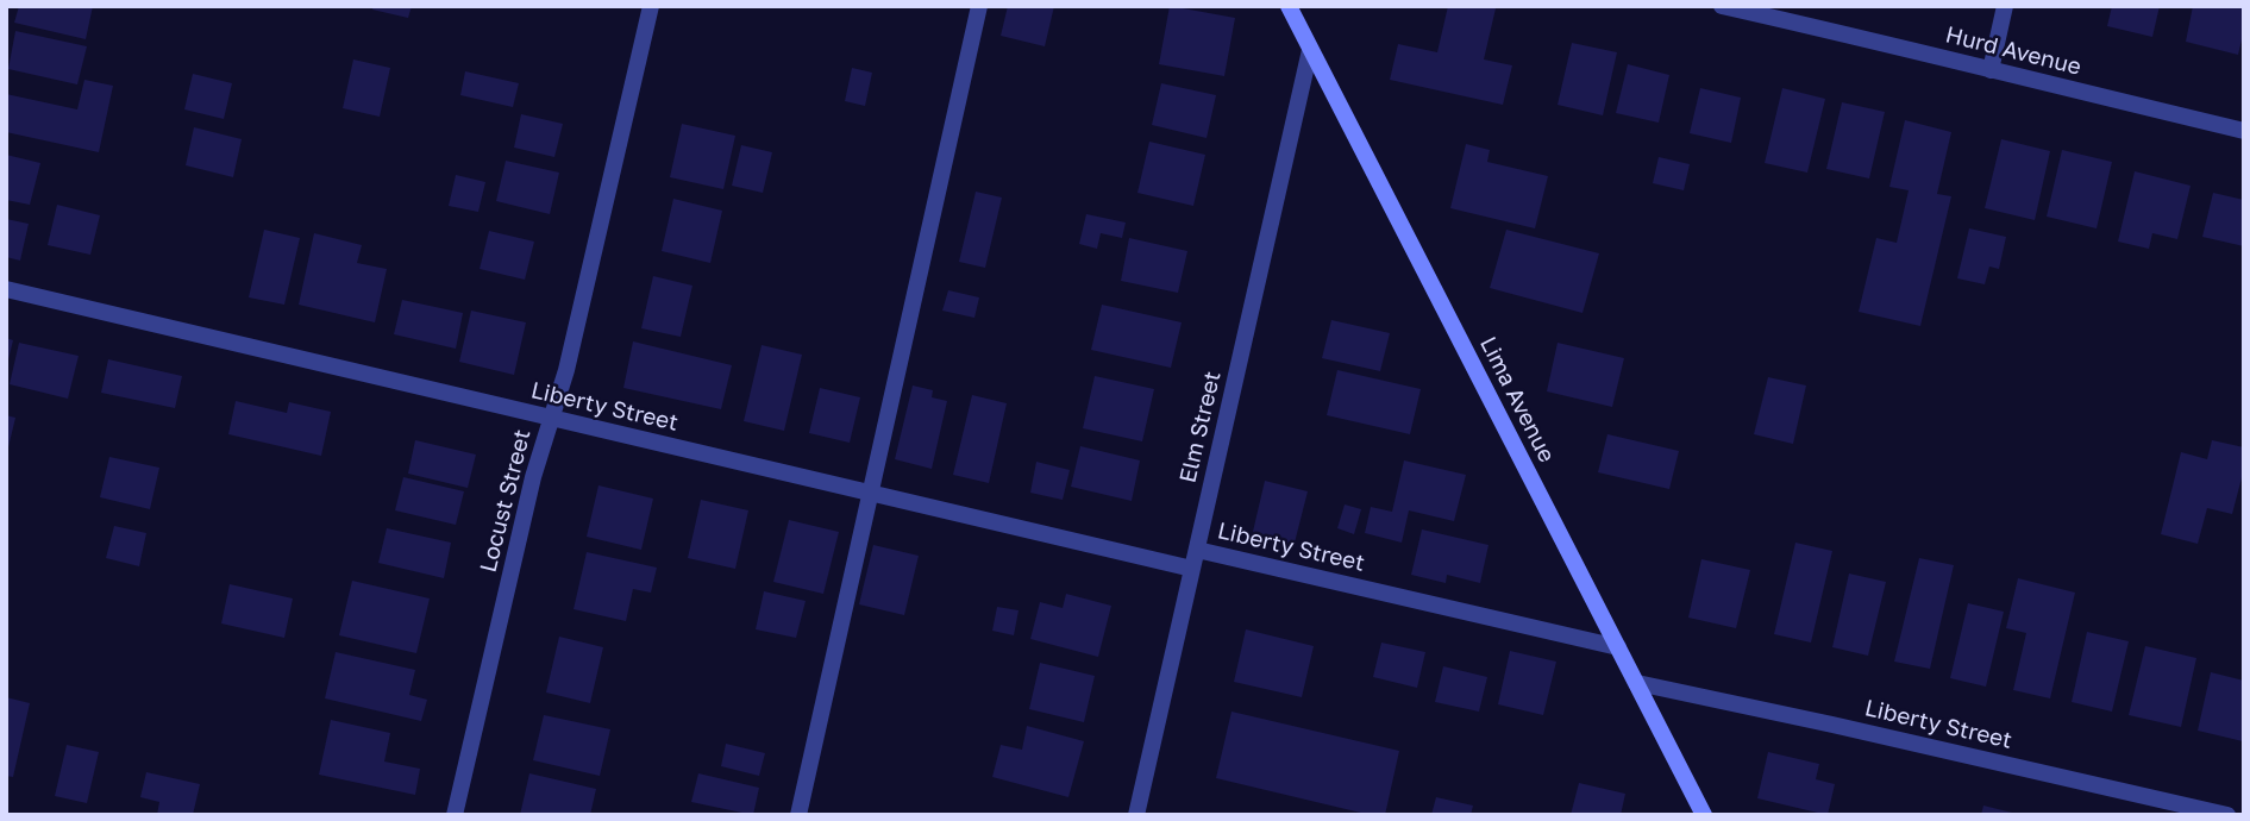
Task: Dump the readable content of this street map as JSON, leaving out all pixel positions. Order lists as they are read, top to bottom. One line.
{"streets":{"main road":["Lima Avenue"],"street":["Hurd Avenue","Liberty Street","Elm Street","Locust Street"]},"crossings":[["Lima Avenue","Liberty Street"],["Lima Avenue","Elm Street"],["Liberty Street","Elm Street"],["Liberty Street","Locust Street"]]}
